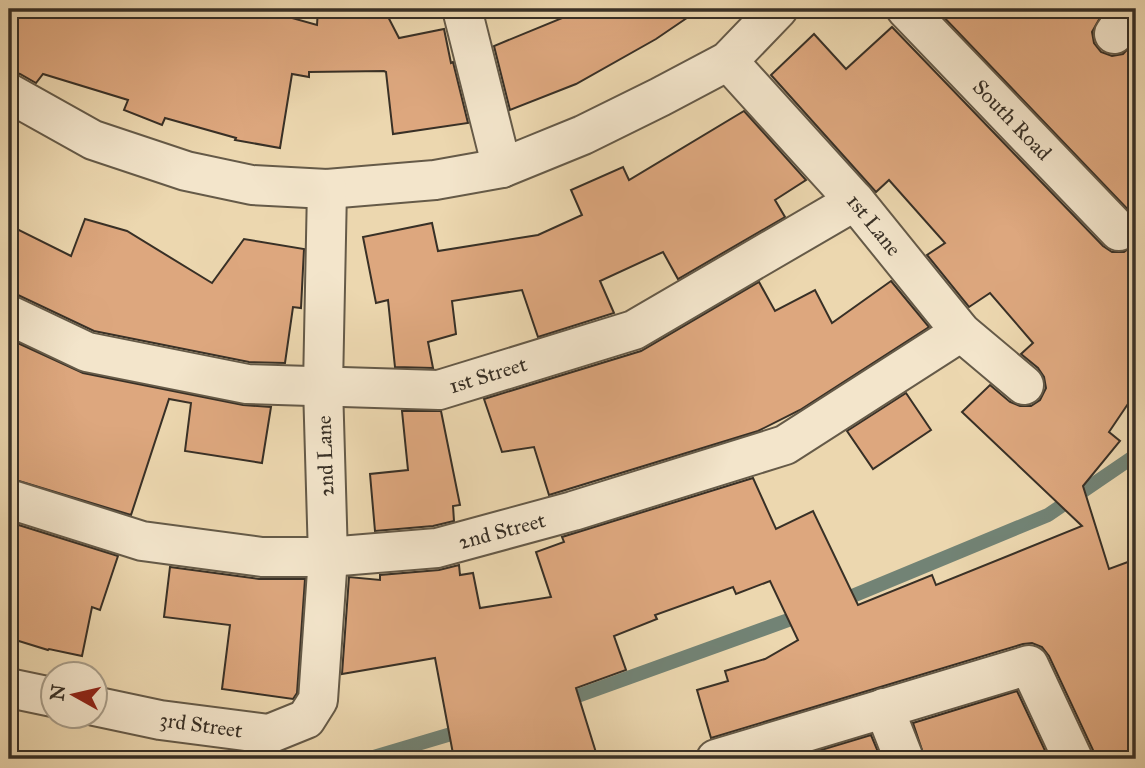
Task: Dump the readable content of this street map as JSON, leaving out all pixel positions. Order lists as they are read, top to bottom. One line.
{"streets":{"street":["South Road","1st Lane","1st Street","2nd Lane","2nd Street","3rd Street"]},"crossings":[["1st Lane","1st Street"],["1st Lane","2nd Street"],["1st Street","2nd Lane"],["2nd Lane","2nd Street"],["2nd Lane","3rd Street"]],"north":"left"}
